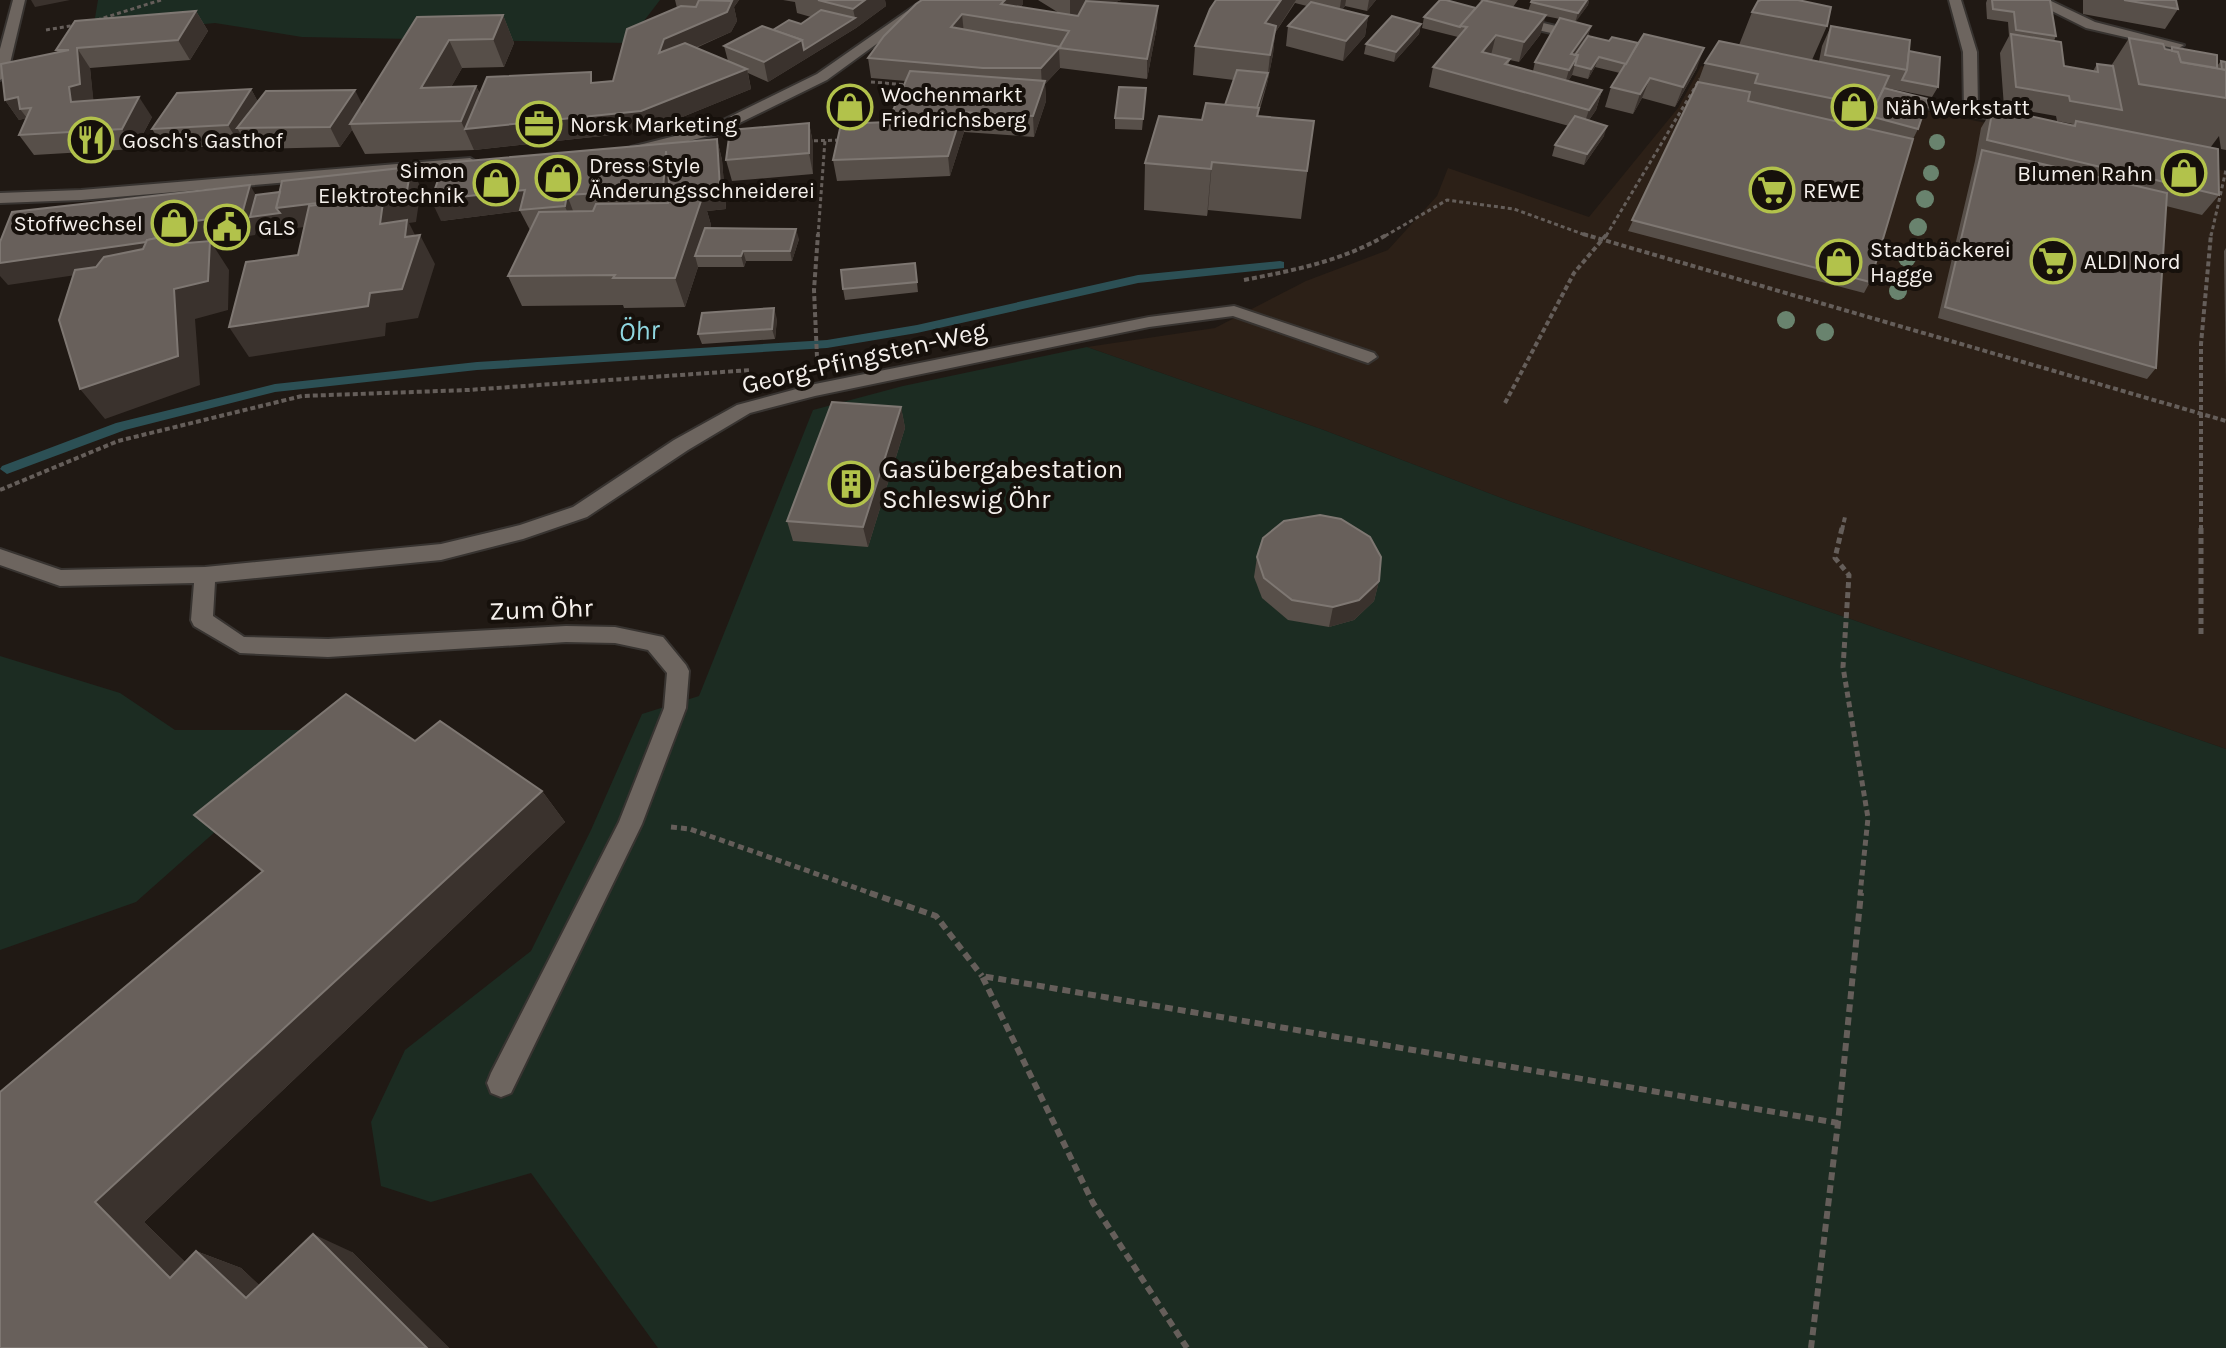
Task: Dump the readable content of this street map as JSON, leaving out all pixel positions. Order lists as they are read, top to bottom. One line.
{"streets":{"street":["Georg-Pfingsten-Weg","Zum Öhr"]},"crossings":[["Georg-Pfingsten-Weg","Zum Öhr"]],"water":["Öhr"],"places":{"shop":["Wochenmarkt Friedrichsberg","Näh Werkstatt","Blumen Rahn","Dress Style Änderungsschneiderei","Simon Elektrotechnik","Stoffwechsel","Stadtbäckerei Hagge"],"office":["Norsk Marketing"],"restaurant":["Gosch's Gasthof"],"supermarket":["REWE","ALDI Nord"],"public building":["GLS"],"building":["Gasübergabestation Schleswig Öhr"]}}
